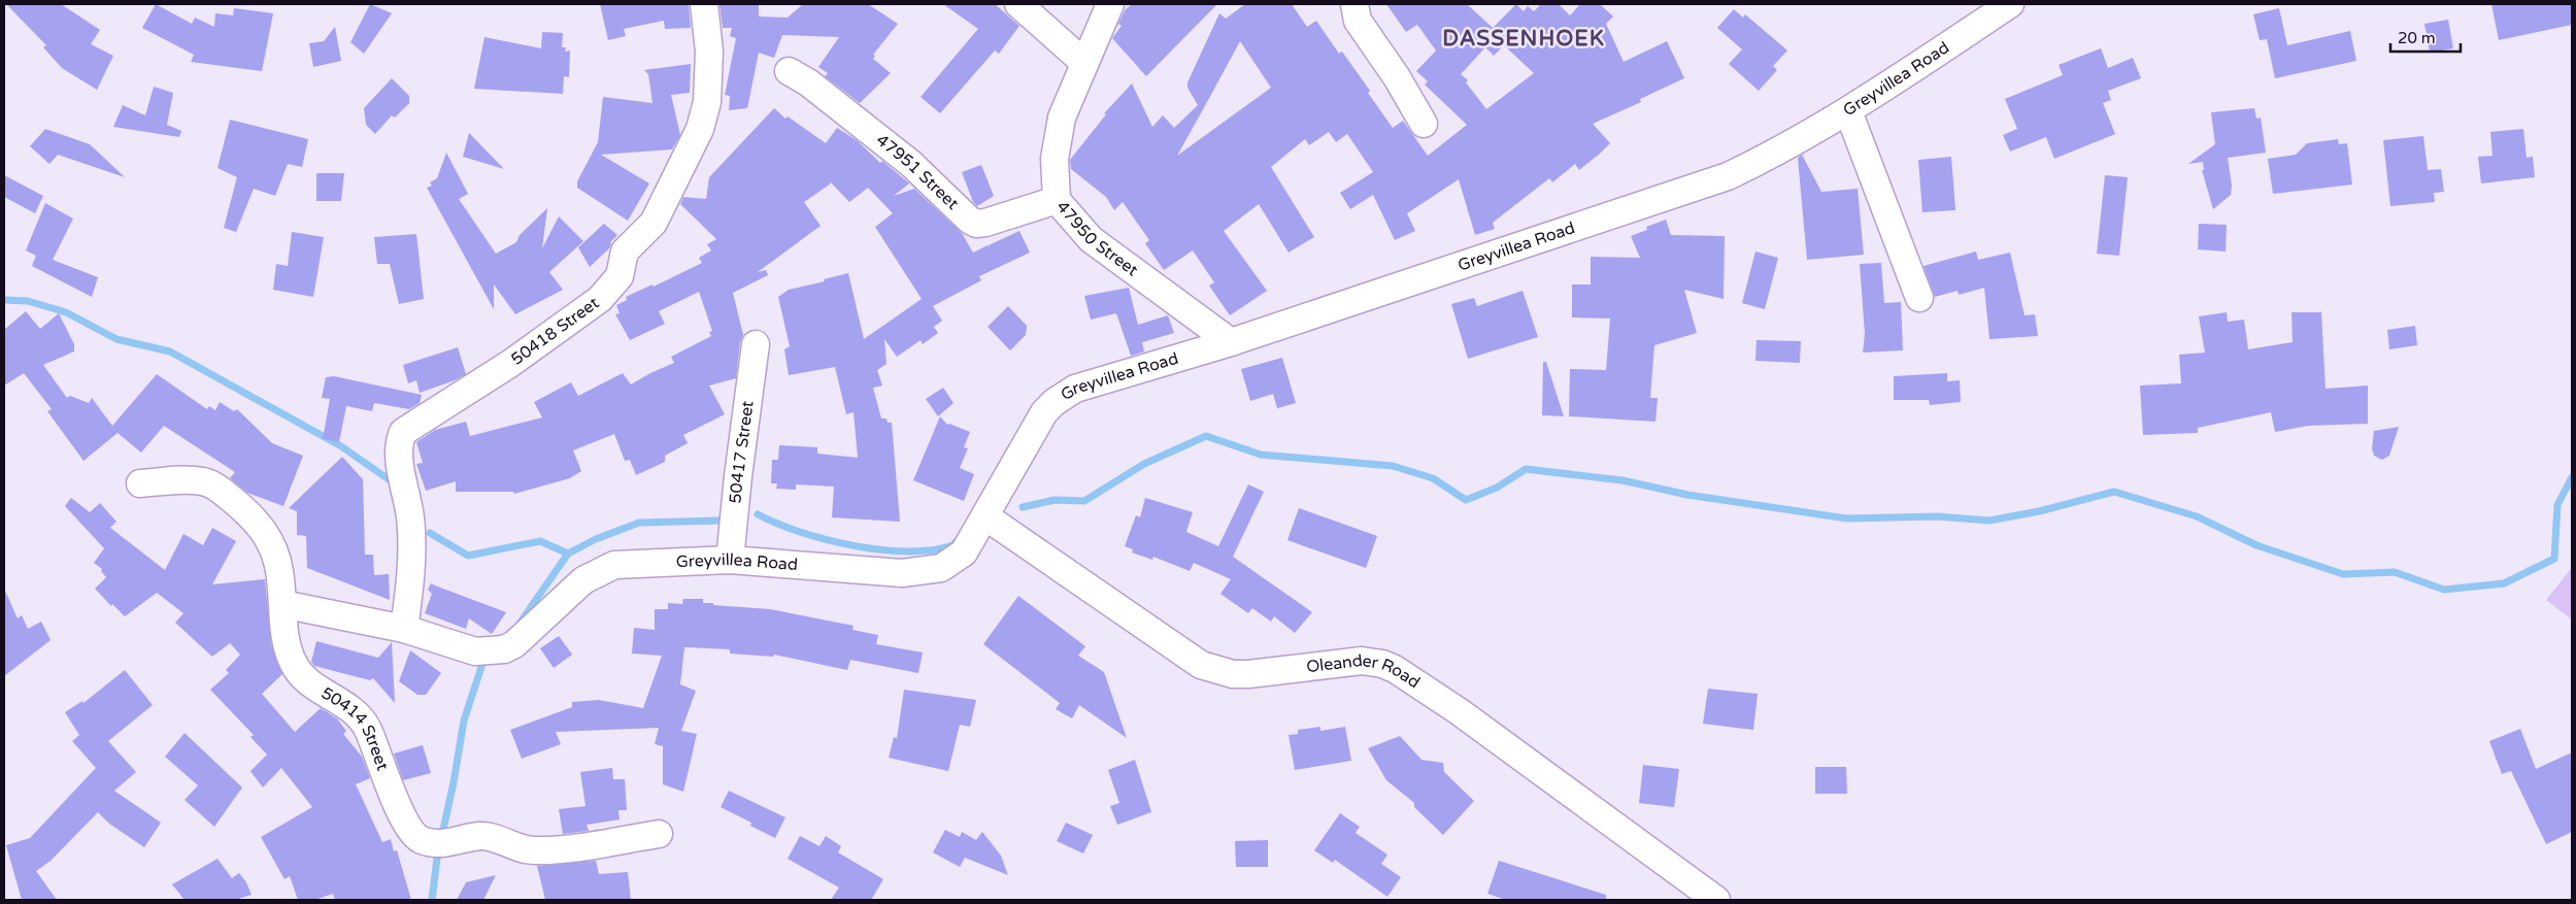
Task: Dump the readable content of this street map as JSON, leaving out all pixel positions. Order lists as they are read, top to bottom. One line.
{"streets":{"street":["Greyvillea Road","47951 Street","47950 Street","50418 Street","50417 Street","Oleander Road","50414 Street"]},"crossings":[["Greyvillea Road","47950 Street"],["Greyvillea Road","50418 Street"],["Greyvillea Road","50417 Street"],["Greyvillea Road","Oleander Road"],["Greyvillea Road","50414 Street"],["47951 Street","47950 Street"]],"districts":["DASSENHOEK"],"scale_bar":"20 m"}
